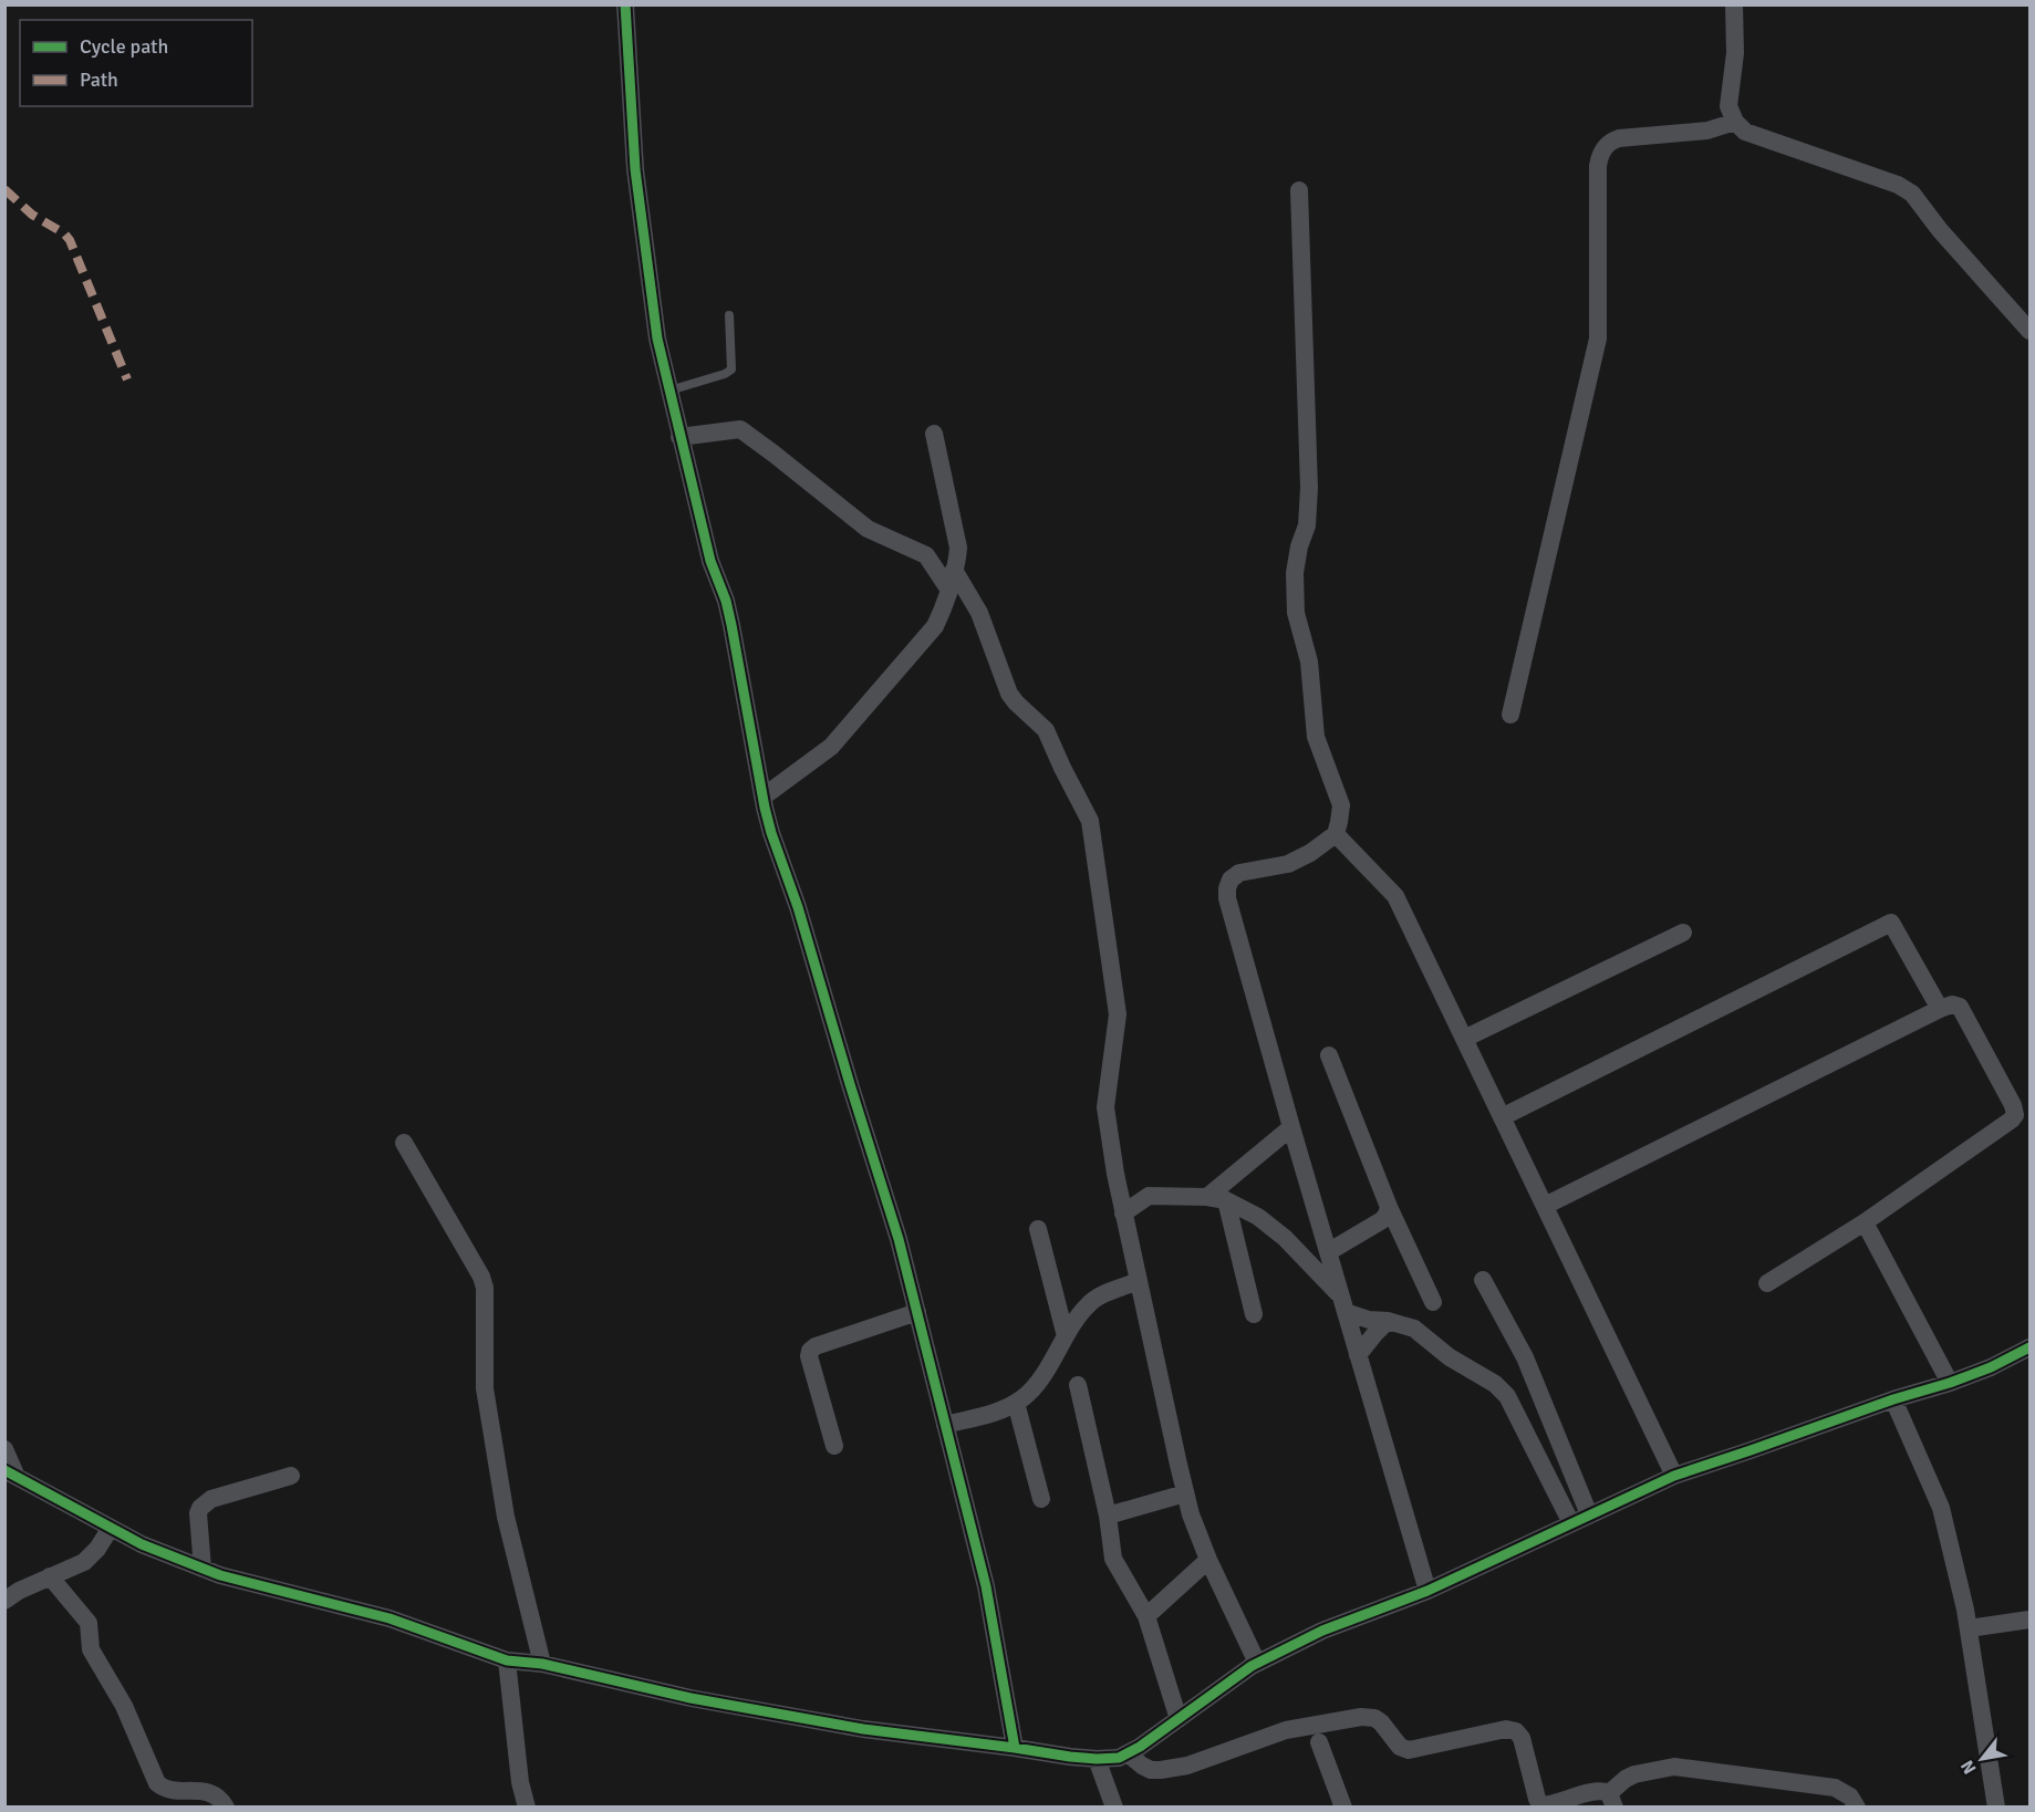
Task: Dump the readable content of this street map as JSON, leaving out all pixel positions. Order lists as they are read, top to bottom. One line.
{"legend":["Cycle path","Path"],"north":"bottom left"}
